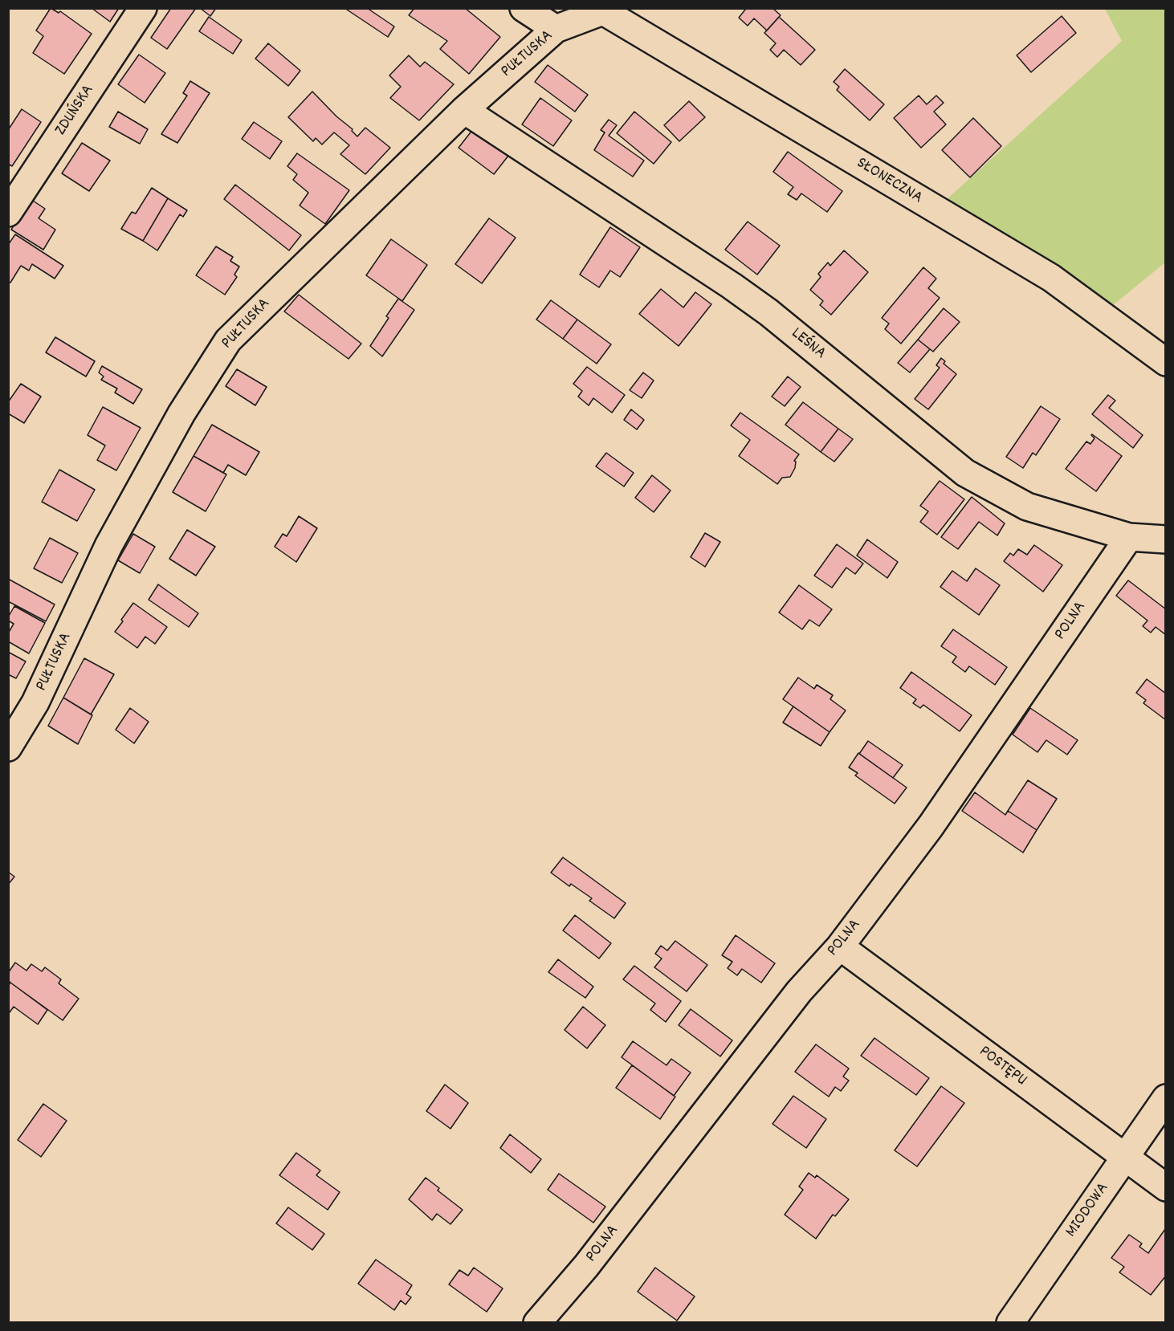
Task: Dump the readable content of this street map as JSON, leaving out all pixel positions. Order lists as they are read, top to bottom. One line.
{"streets":{"street":["PUŁTUSKA","ZDUŃSKA","SŁONECZNA","LEŚNA","POLNA","POSTĘPU","MIODOWA"]},"crossings":[["PUŁTUSKA","SŁONECZNA"],["PUŁTUSKA","LEŚNA"],["LEŚNA","POLNA"],["POLNA","POSTĘPU"],["POSTĘPU","MIODOWA"]]}
